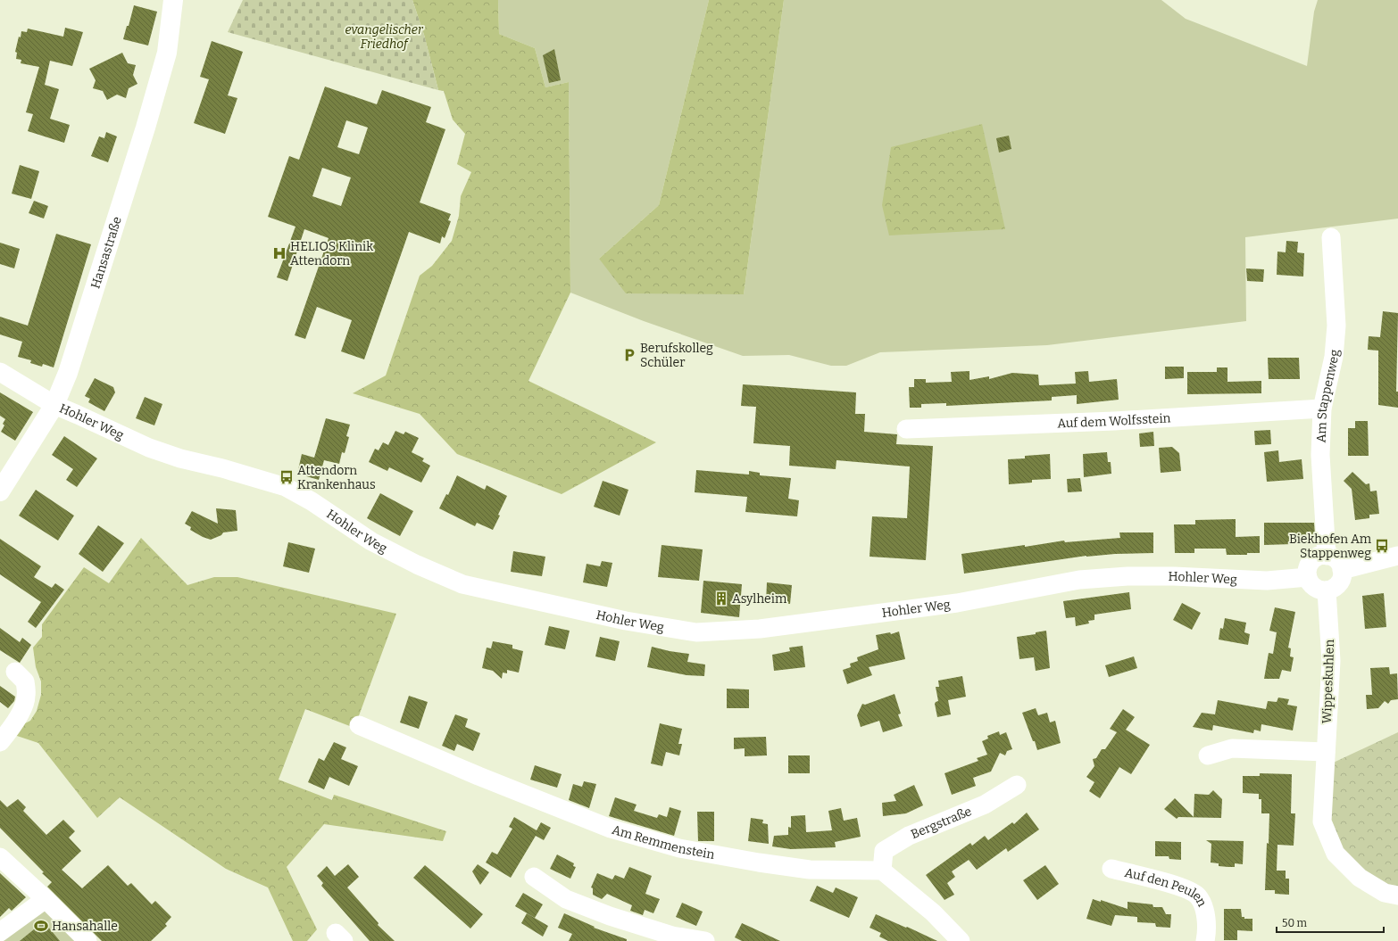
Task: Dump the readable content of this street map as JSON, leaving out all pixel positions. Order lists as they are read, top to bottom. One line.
{"streets":{"main road":["Hansastraße"],"street":["Am Stappenweg","Auf dem Wolfsstein","Hohler Weg","Wippeskuhlen","Bergstraße","Am Remmenstein","Auf den Peulen"]},"crossings":[["Hansastraße","Hohler Weg"],["Am Stappenweg","Auf dem Wolfsstein"],["Am Stappenweg","Hohler Weg"],["Am Stappenweg","Wippeskuhlen"],["Hohler Weg","Wippeskuhlen"],["Bergstraße","Am Remmenstein"]],"parks":["evangelischer Friedhof"],"places":{"hospital":["HELIOS Klinik Attendorn"],"parking":["Berufskolleg Schüler"],"bus stop":["Attendorn Krankenhaus","Biekhofen Am Stappenweg"],"building":["Asylheim"],"sports":["Hansahalle"]},"scale_bar":"50 m"}
